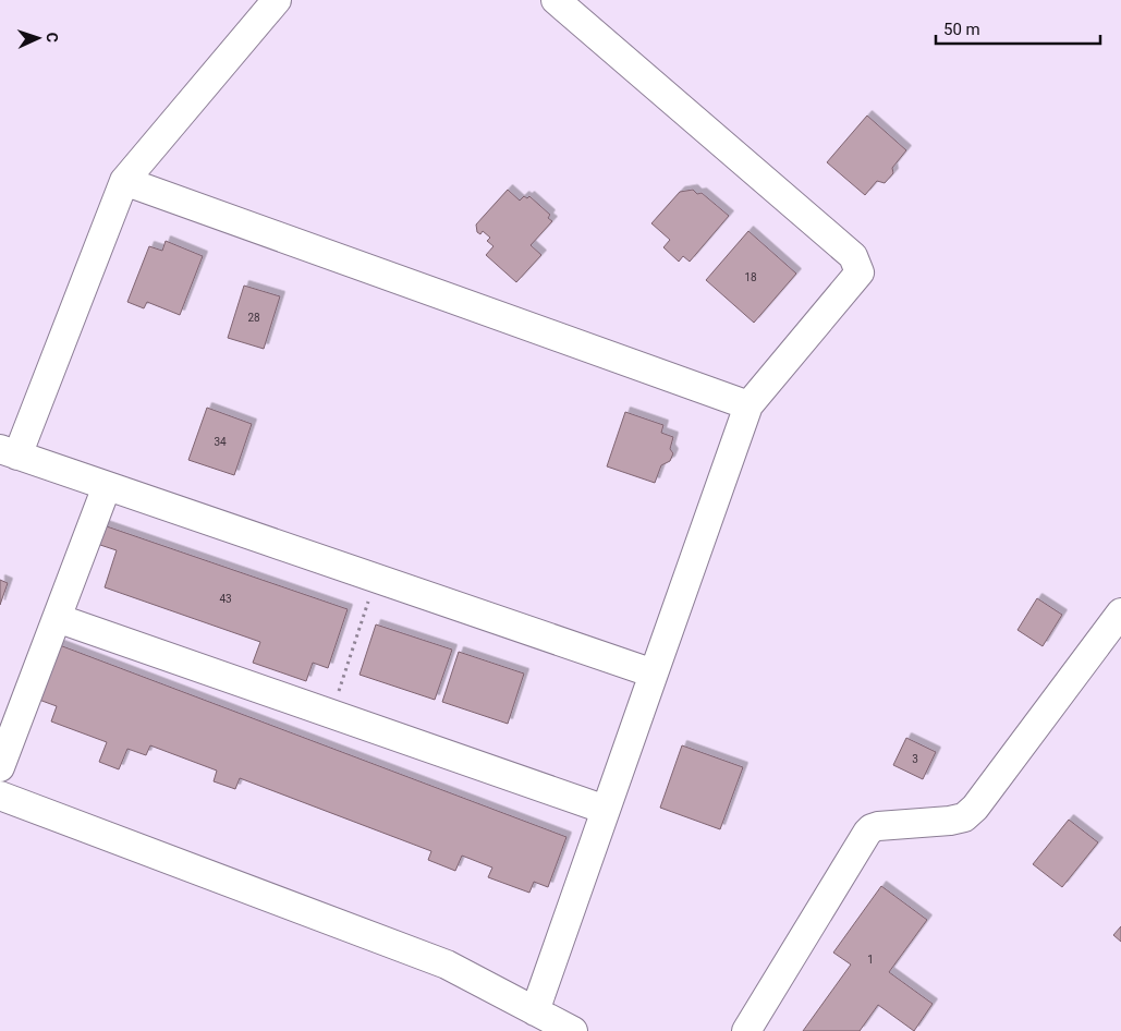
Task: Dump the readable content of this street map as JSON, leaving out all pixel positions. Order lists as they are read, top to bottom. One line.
{"house_numbers":["18","28","34","43","3","1"],"scale_bar":"50 m","north":"right"}
